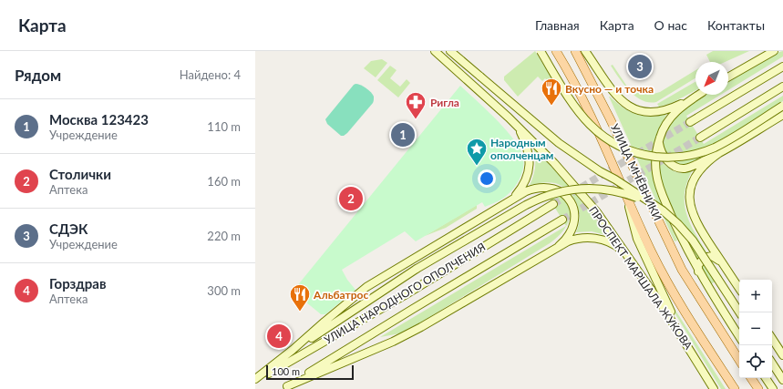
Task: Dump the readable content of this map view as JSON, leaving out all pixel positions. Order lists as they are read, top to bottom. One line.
{"streets":{"main road":["УЛИЦА МНЁВНИКИ","ПРОСПЕКТ МАРШАЛА ЖУКОВА","УЛИЦА НАРОДНОГО ОПОЛЧЕНИЯ"]},"crossings":[["УЛИЦА МНЁВНИКИ","ПРОСПЕКТ МАРШАЛА ЖУКОВА"]],"places":{"restaurant":["Вкусно — и точка","Альбатрос"],"pharmacy":["Ригла"],"place":["Народным ополченцам"]},"scale_bar":"100 m","north":"bottom left","page":{"header":"Карта","nav":["Главная","Карта","О нас","Контакты"],"heading":["Рядом","Найдено: 4"],"pins":["3","1","2","4"],"list":[{"mark":"1","name":"Москва 123423","note":"Учреждение","value":"110 m"},{"mark":"2","name":"Столички","note":"Аптека","value":"160 m"},{"mark":"3","name":"СДЭК","note":"Учреждение","value":"220 m"},{"mark":"4","name":"Горздрав","note":"Аптека","value":"300 m"}],"map_buttons":["+","−"],"scale":"100 m"}}
